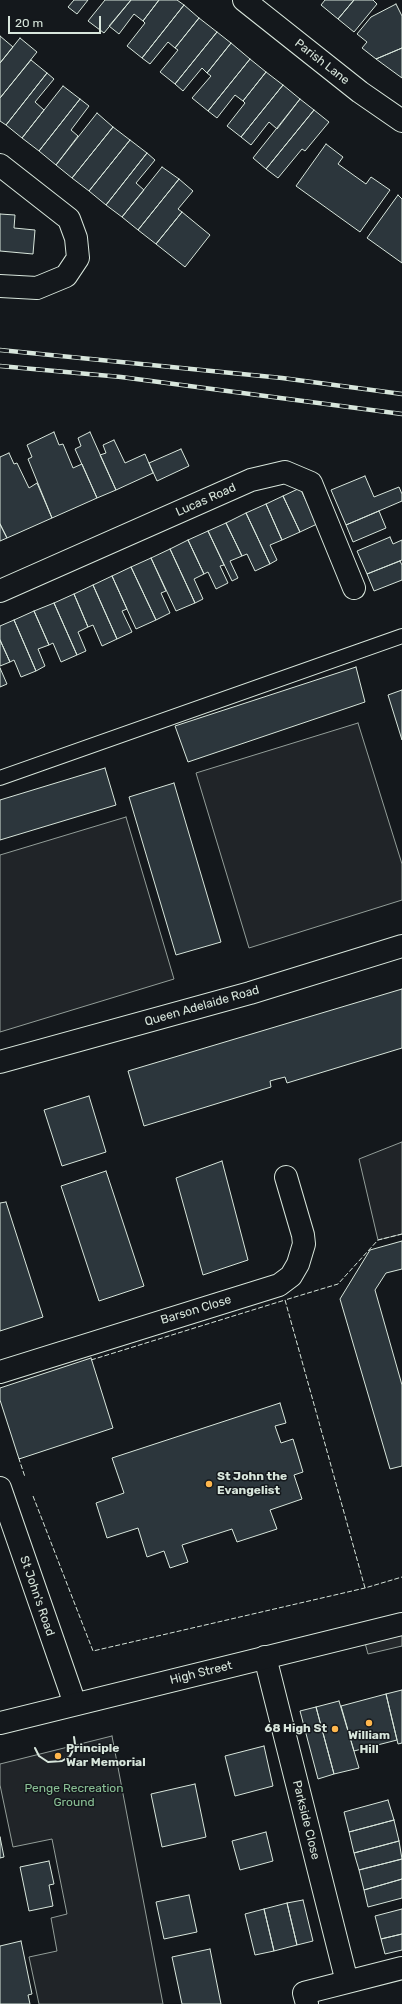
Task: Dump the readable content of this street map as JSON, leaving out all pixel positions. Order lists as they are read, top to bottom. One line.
{"streets":{"street":["Parish Lane","Lucas Road","Queen Adelaide Road","Barson Close","St John's Road","High Street","Parkside Close"]},"crossings":[["St John's Road","High Street"],["High Street","Parkside Close"]],"parks":["Penge Recreation Ground"],"places":["St John the Evangelist","William Hill","68 High St","Principle War Memorial"],"scale_bar":"20 m"}
